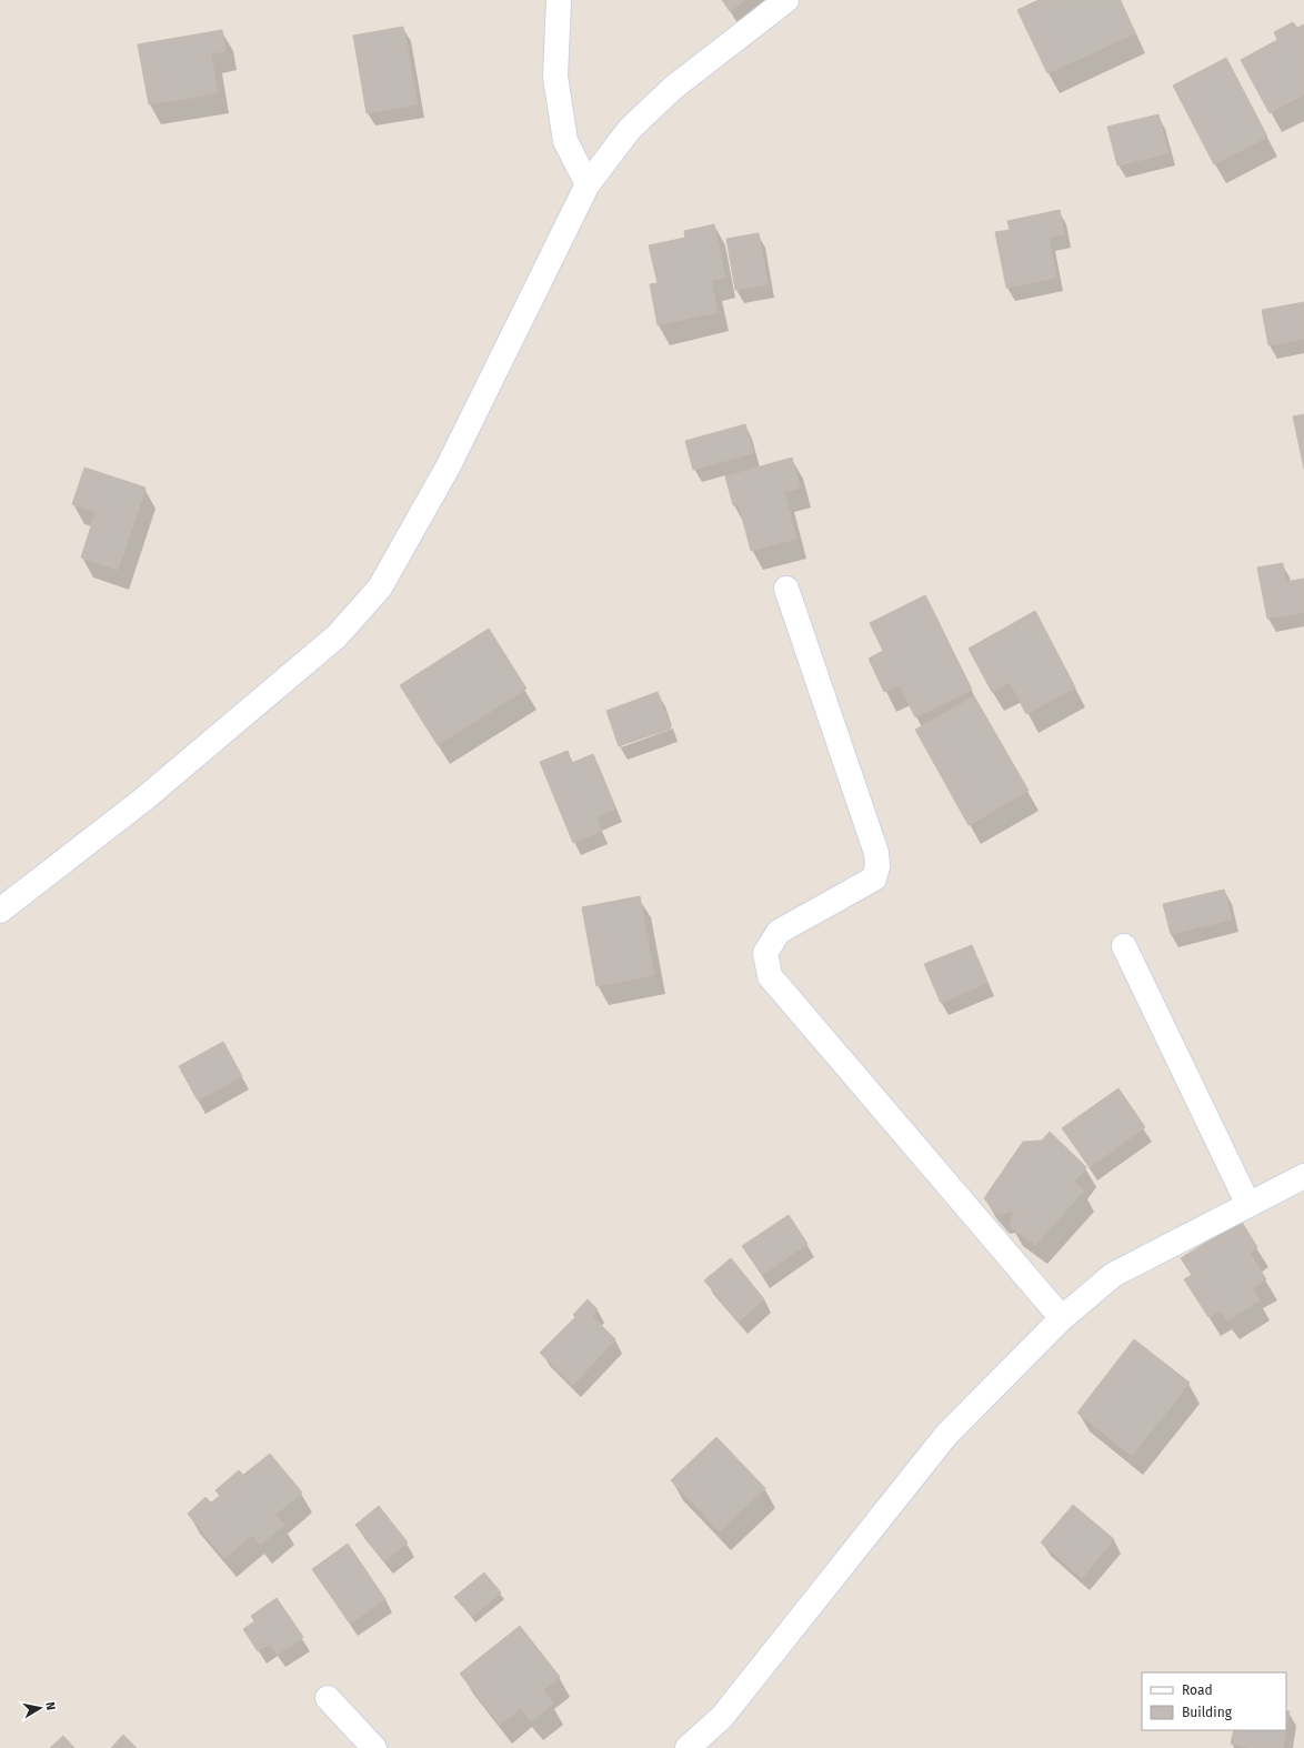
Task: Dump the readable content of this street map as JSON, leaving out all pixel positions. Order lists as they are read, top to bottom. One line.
{"legend":["Road","Building"],"north":"right"}
